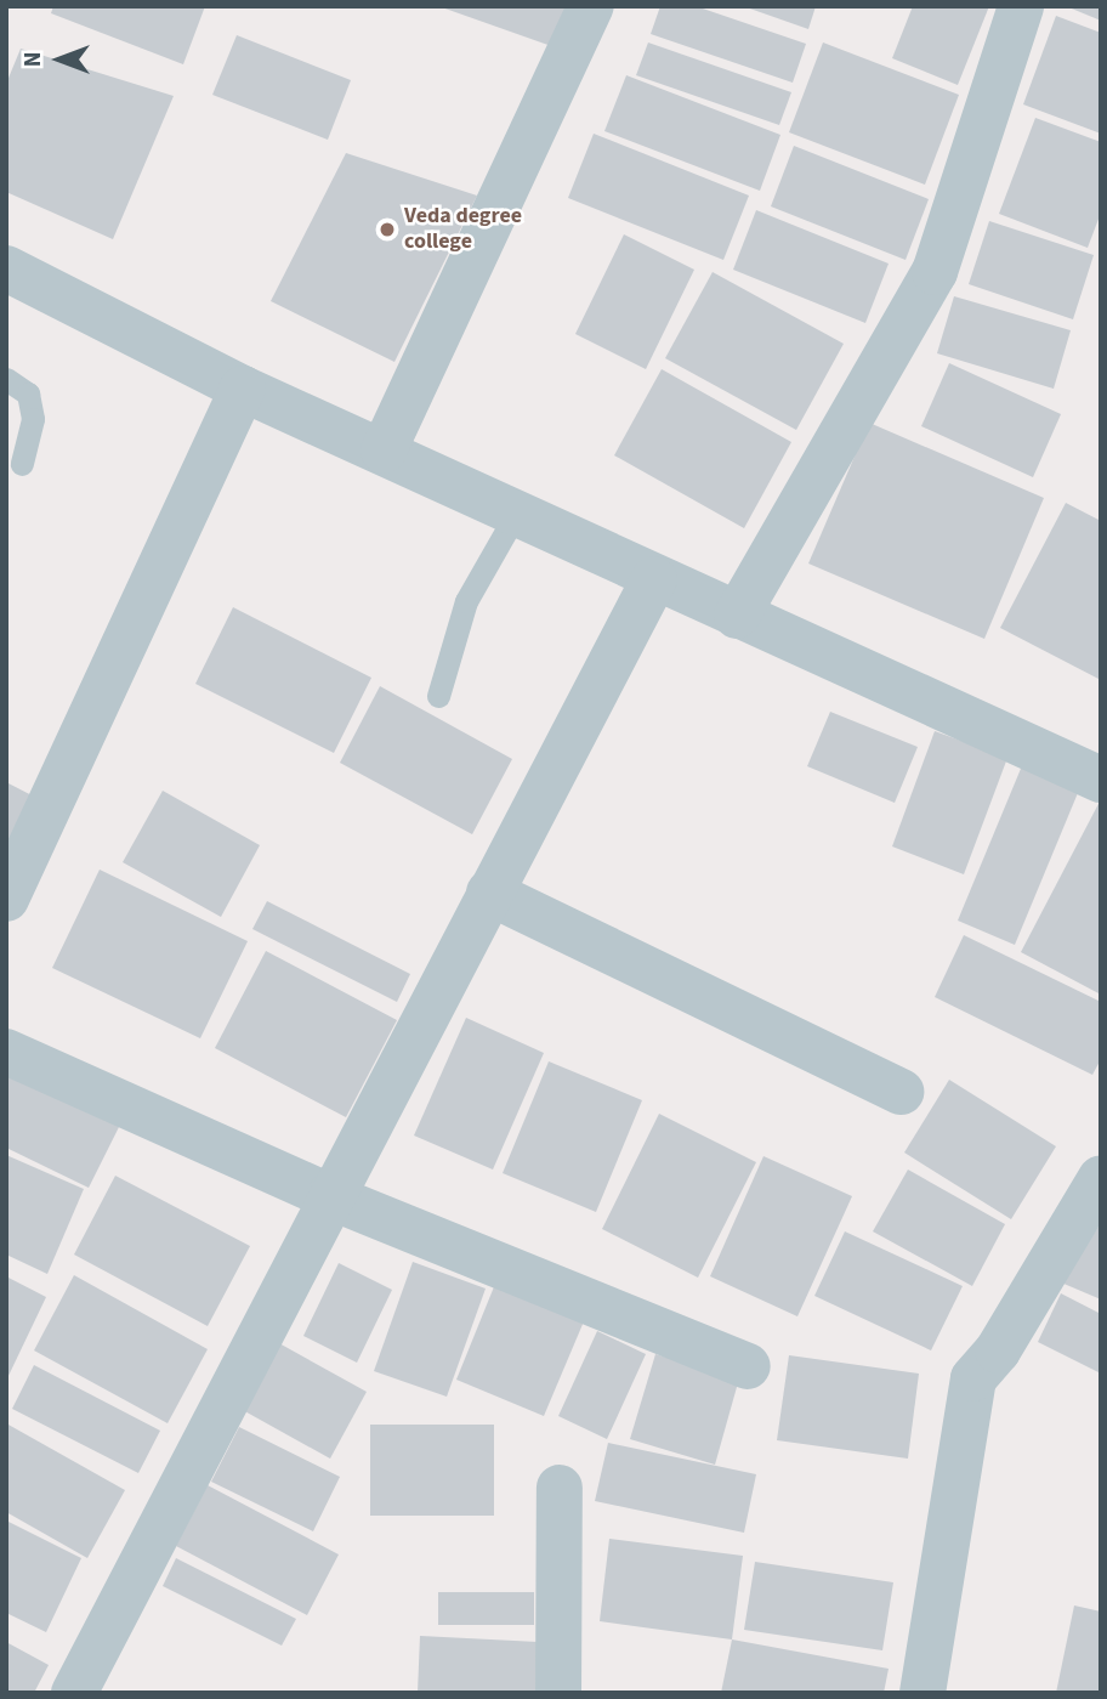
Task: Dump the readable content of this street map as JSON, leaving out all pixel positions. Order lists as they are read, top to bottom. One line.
{"places":["Veda degree college"],"north":"left"}
